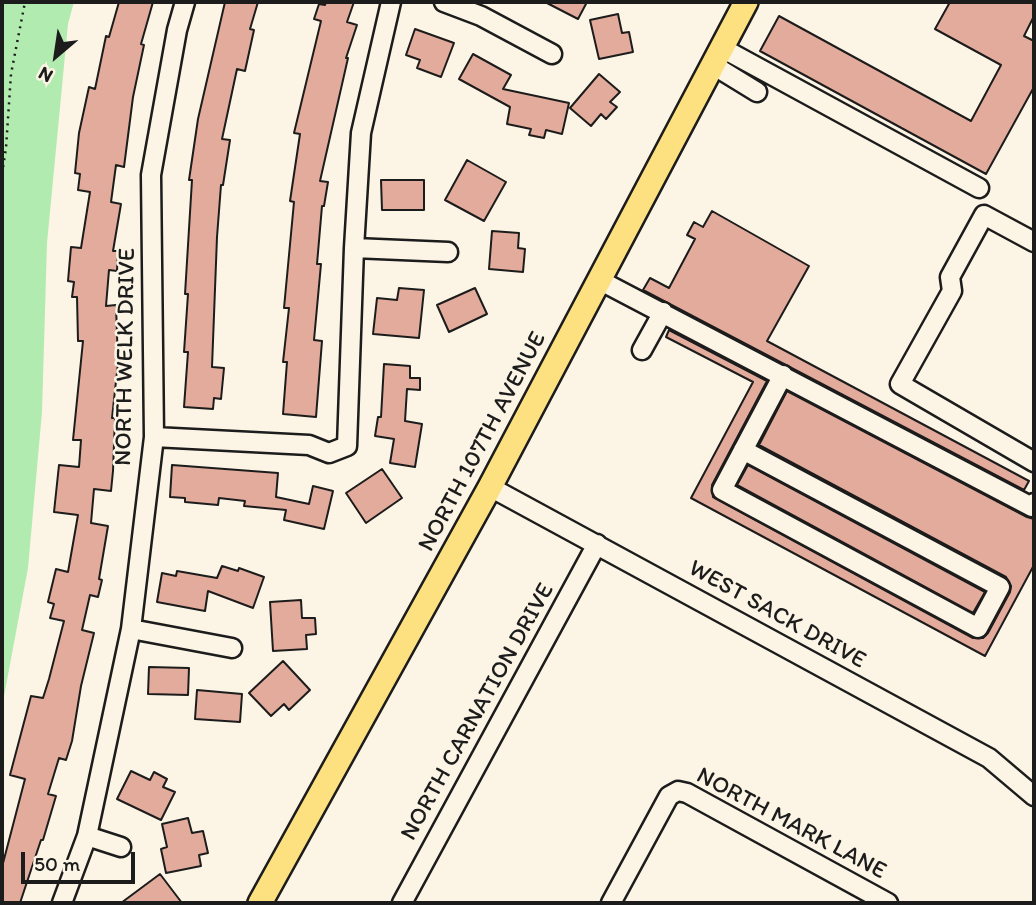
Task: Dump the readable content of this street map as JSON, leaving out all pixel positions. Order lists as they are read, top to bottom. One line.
{"streets":{"main road":["NORTH 107TH AVENUE"],"street":["NORTH WELK DRIVE","WEST SACK DRIVE","NORTH CARNATION DRIVE","NORTH MARK LANE"]},"crossings":[["NORTH 107TH AVENUE","WEST SACK DRIVE"],["WEST SACK DRIVE","NORTH CARNATION DRIVE"]],"scale_bar":"50 m","north":"bottom left"}
